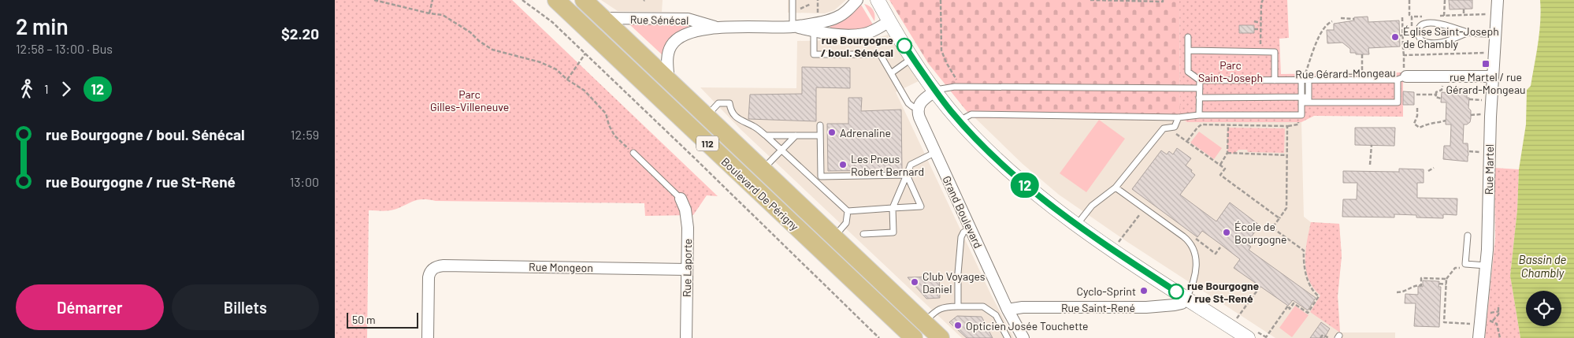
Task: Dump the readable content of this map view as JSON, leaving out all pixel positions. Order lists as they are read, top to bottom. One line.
{"streets":{"main road":["112","Boulevard De Périgny"],"street":["Rue Sénécal","Rue Gérard-Mongeau","Rue Martel","Grand Boulevard","Rue Mongeon","Rue Laporte","Rue Saint-René"]},"crossings":[["Rue Sénécal","Boulevard De Périgny"],["Rue Gérard-Mongeau","Rue Martel"],["Grand Boulevard","Rue Saint-René"],["Rue Mongeon","Rue Laporte"]],"water":["Bassin de Chambly"],"parks":["Parc Saint-Joseph","Parc Gilles-Villeneuve"],"places":{"other":["Église Saint-Joseph de Chambly","rue Bourgogne / boul. Sénécal","Adrenaline","Les Pneus Robert Bernard","École de Bourgogne","Club Voyages Daniel","Cyclo-Sprint","rue Bourgogne / rue St-René","Opticien Josée Touchette"],"transit":["rue Martel / rue Gérard-Mongeau"]},"lines":["bus line 12"],"scale_bar":"50 m","page":{"heading":["2 min","12:58 – 13:00 · Bus","$2.20"],"on_map":"12","legs":["1","12"],"list":[{"name":"rue Bourgogne / boul. Sénécal","value":"12:59"},{"name":"rue Bourgogne / rue St-René","value":"13:00"}],"buttons":["Démarrer","Billets"],"scale":"50 m"}}
